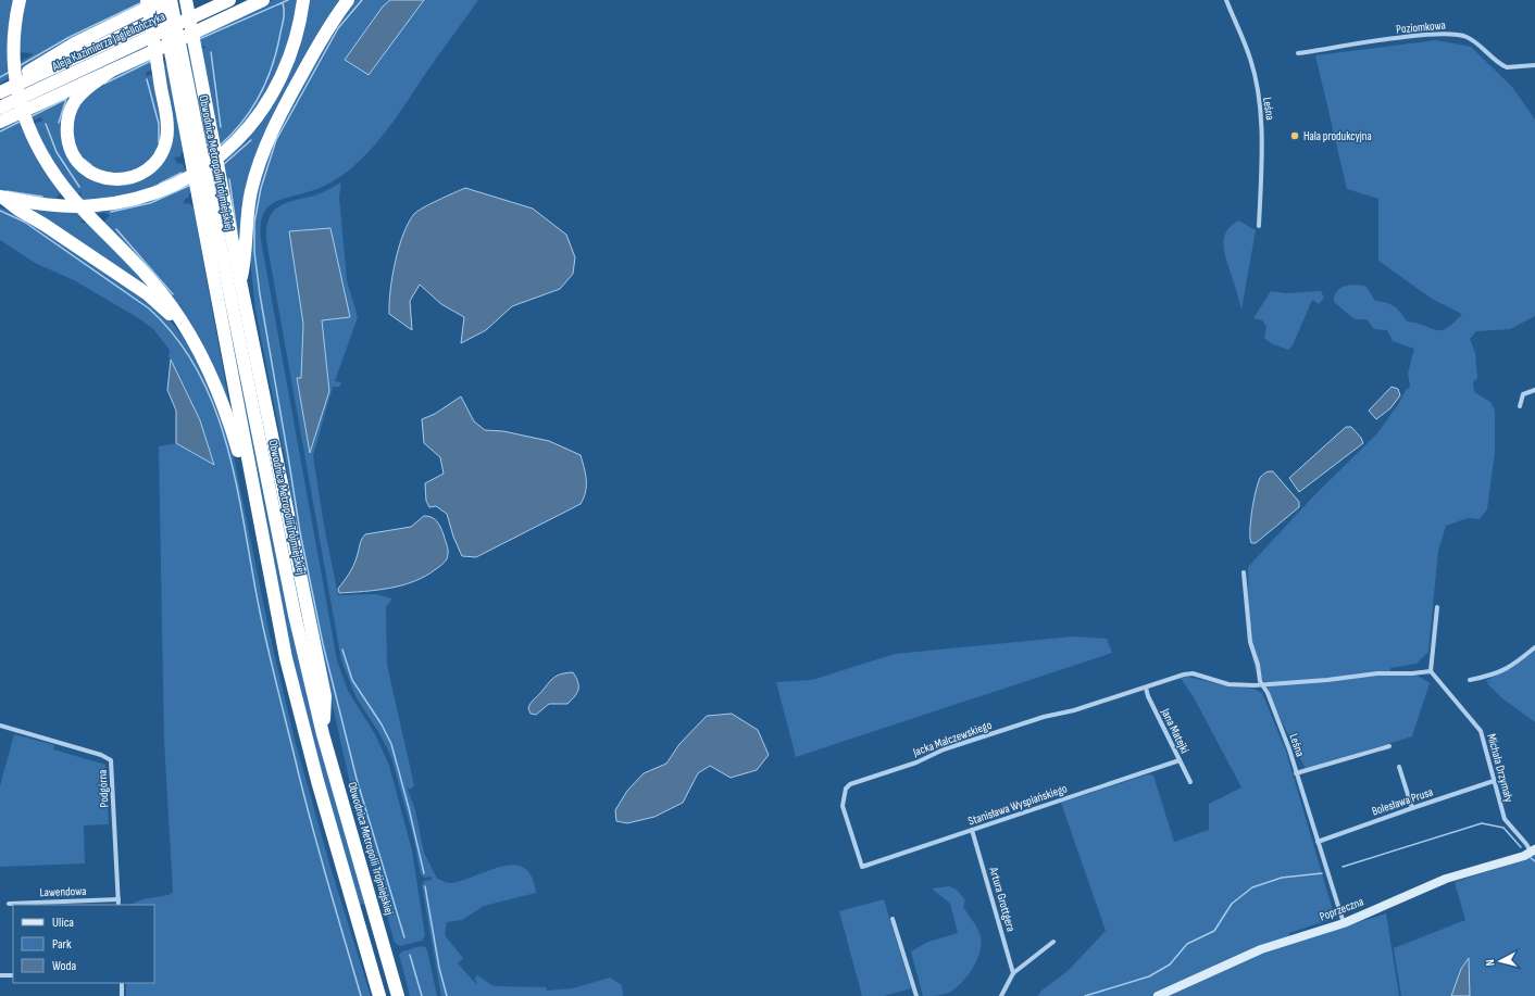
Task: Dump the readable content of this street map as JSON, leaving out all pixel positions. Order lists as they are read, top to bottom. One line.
{"streets":{"highway":["Aleja Kazimierza Jagiellończyka","Obwodnica Metropolii Trójmiejskiej"],"street":["Poziomkowa","Leśna","Jana Matejki","Jacka Malczewskiego","Michała Drzymały","Podgórna","Bolesława Prusa","Stanisława Wyspiańskiego","Lawendowa","Artura Grottgera","Poprzeczna"]},"crossings":[["Leśna","Bolesława Prusa"],["Leśna","Poprzeczna"],["Jana Matejki","Jacka Malczewskiego"],["Jana Matejki","Stanisława Wyspiańskiego"],["Jacka Malczewskiego","Stanisława Wyspiańskiego"],["Michała Drzymały","Bolesława Prusa"],["Michała Drzymały","Poprzeczna"],["Podgórna","Lawendowa"],["Stanisława Wyspiańskiego","Artura Grottgera"]],"places":["Hala produkcyjna"],"legend":["Ulica","Park","Woda"],"north":"left"}
